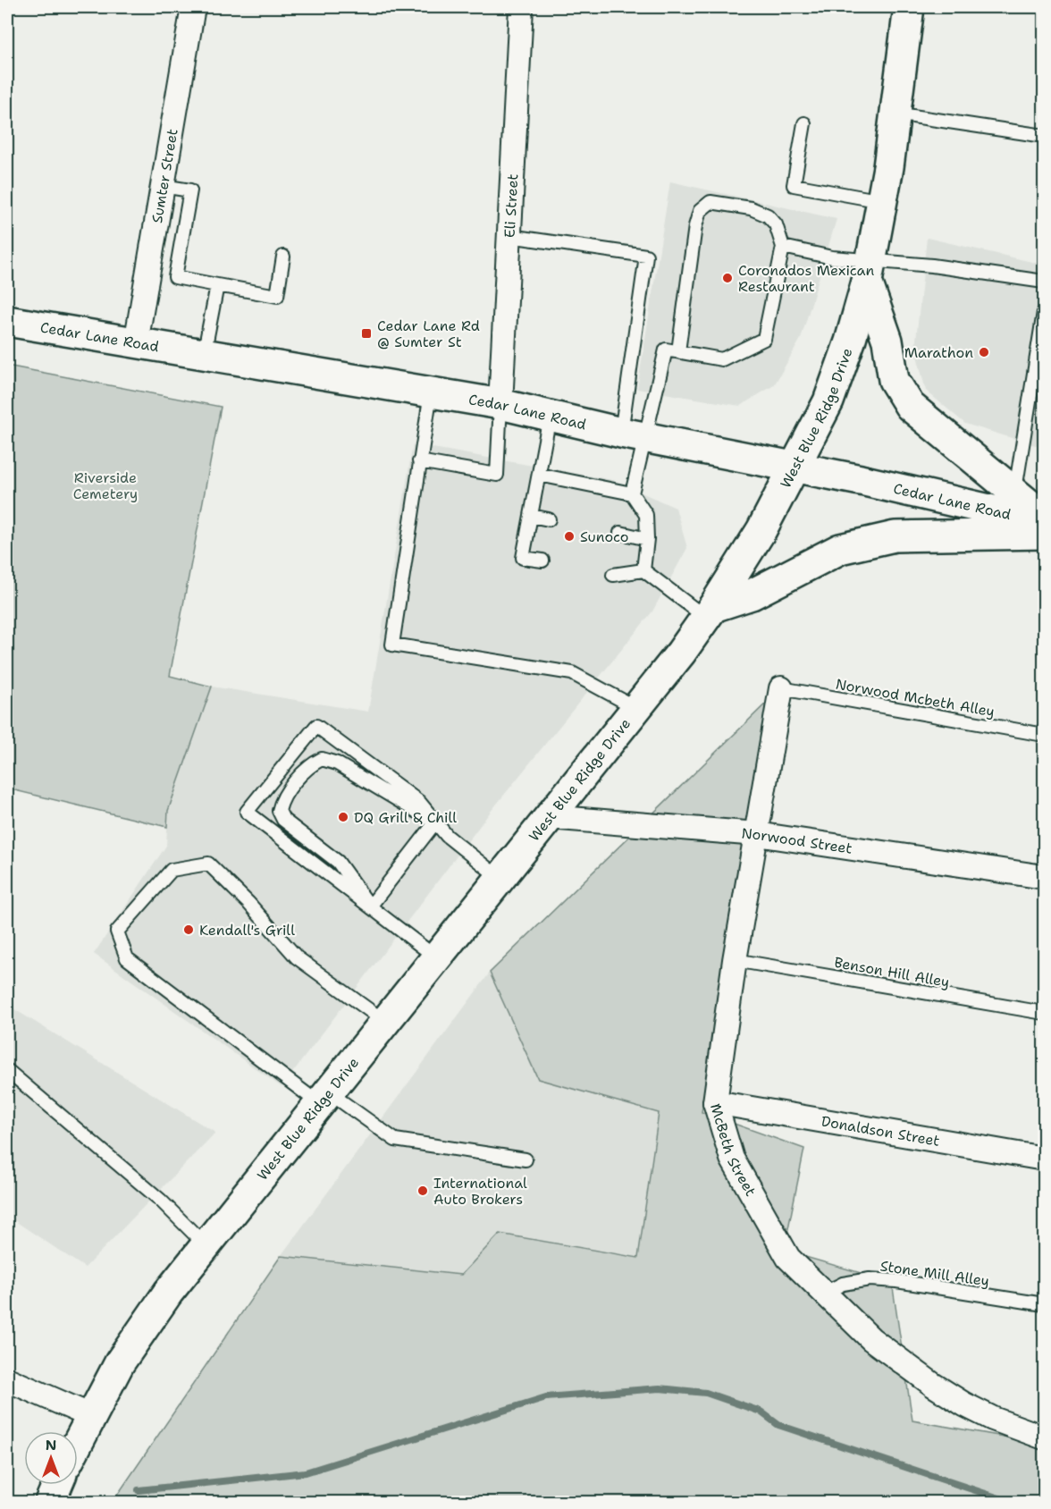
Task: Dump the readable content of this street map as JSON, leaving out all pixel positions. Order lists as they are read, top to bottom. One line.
{"streets":{"main road":["Cedar Lane Road","West Blue Ridge Drive"],"street":["Sumter Street","Eli Street","Norwood Street","Donaldson Street","McBeth Street"],"lane":["Norwood Mcbeth Alley","Benson Hill Alley","Stone Mill Alley"]},"crossings":[["Sumter Street","Cedar Lane Road"],["Eli Street","Cedar Lane Road"],["Cedar Lane Road","West Blue Ridge Drive"],["West Blue Ridge Drive","Norwood Street"],["Norwood Mcbeth Alley","McBeth Street"],["Norwood Street","McBeth Street"],["Benson Hill Alley","McBeth Street"],["Donaldson Street","McBeth Street"],["McBeth Street","Stone Mill Alley"]],"parks":["Riverside Cemetery"],"places":{"other":["Coronados Mexican Restaurant","Marathon","Sunoco","DQ Grill & Chill","Kendall's Grill","International Auto Brokers"],"transit":["Cedar Lane Rd @ Sumter St"]},"north":"top"}
